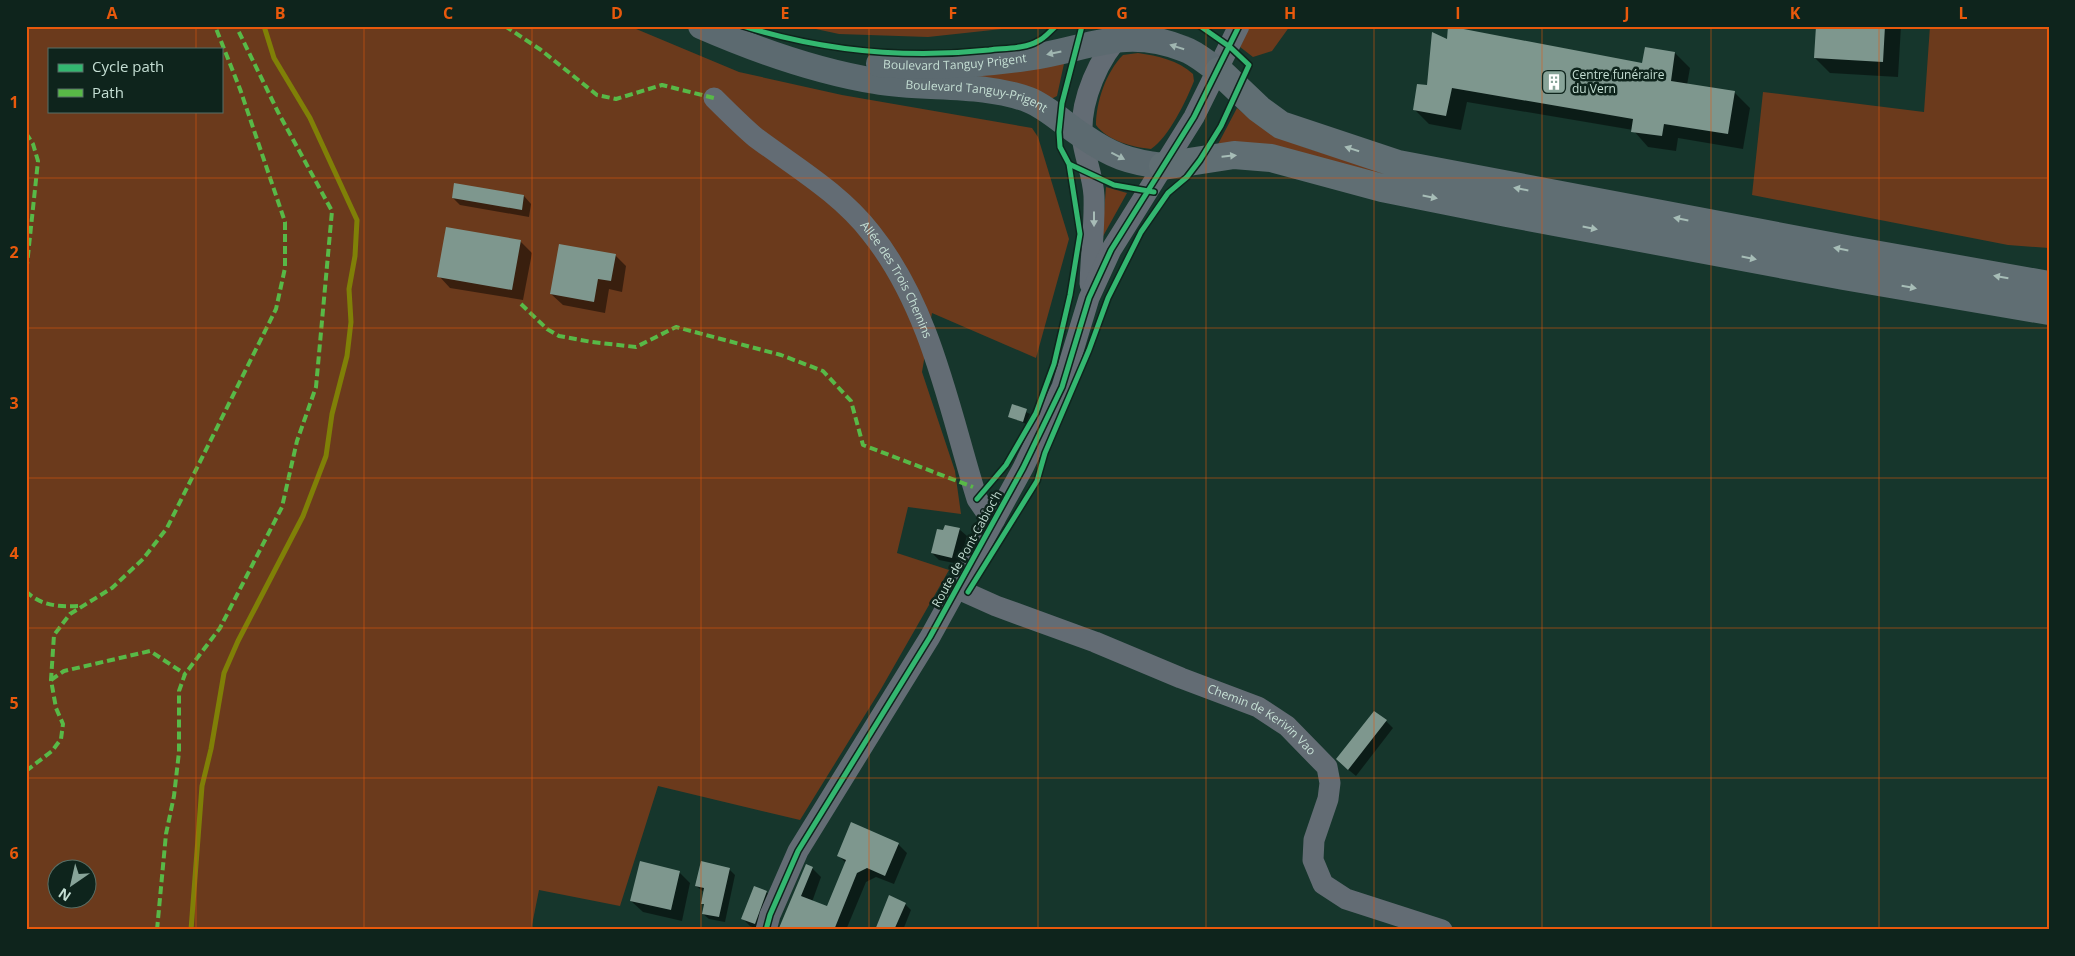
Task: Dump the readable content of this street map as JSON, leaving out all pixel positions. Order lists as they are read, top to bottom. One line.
{"streets":{"main road":["Boulevard Tanguy Prigent","Boulevard Tanguy-Prigent"],"street":["Allée des Trois Chemins","Route de Pont-Cabioc'h","Chemin de Kerivin Vao"]},"crossings":[["Boulevard Tanguy Prigent","Boulevard Tanguy-Prigent"],["Boulevard Tanguy Prigent","Route de Pont-Cabioc'h"],["Boulevard Tanguy-Prigent","Route de Pont-Cabioc'h"],["Allée des Trois Chemins","Route de Pont-Cabioc'h"],["Route de Pont-Cabioc'h","Chemin de Kerivin Vao"]],"one_way":["Boulevard Tanguy Prigent"],"places":{"building":["Centre funéraire du Vern"]},"legend":["Cycle path","Path"],"north":"bottom left","grid":{"columns":["A","B","C","D","E","F","G","H","I","J","K","L"],"rows":["1","2","3","4","5","6"]}}
